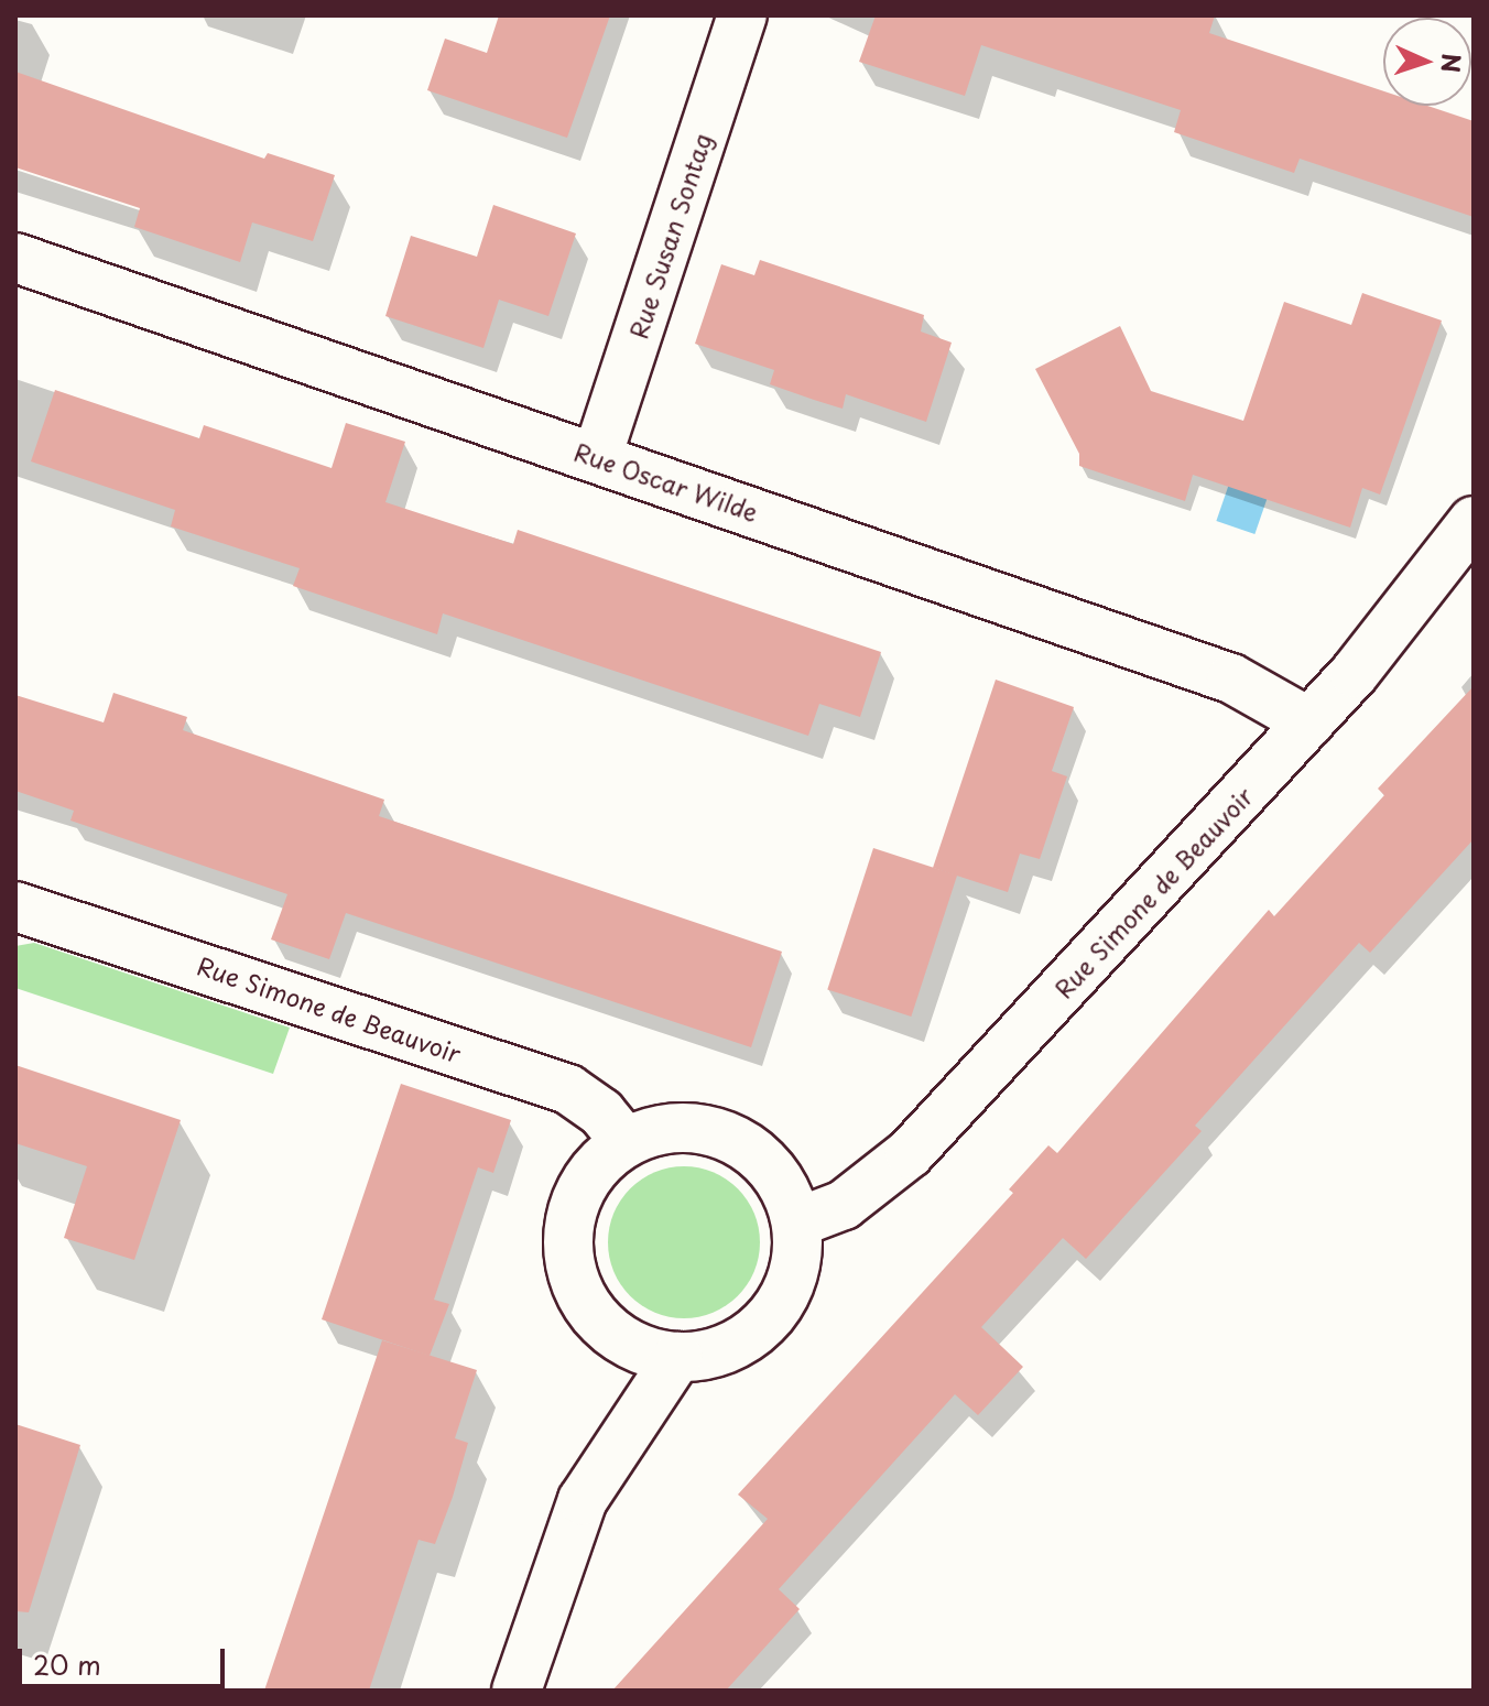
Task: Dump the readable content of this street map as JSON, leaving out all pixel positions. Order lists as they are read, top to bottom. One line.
{"streets":{"street":["Rue Susan Sontag","Rue Oscar Wilde","Rue Simone de Beauvoir"]},"crossings":[["Rue Susan Sontag","Rue Oscar Wilde"],["Rue Oscar Wilde","Rue Simone de Beauvoir"]],"scale_bar":"20 m","north":"right"}
